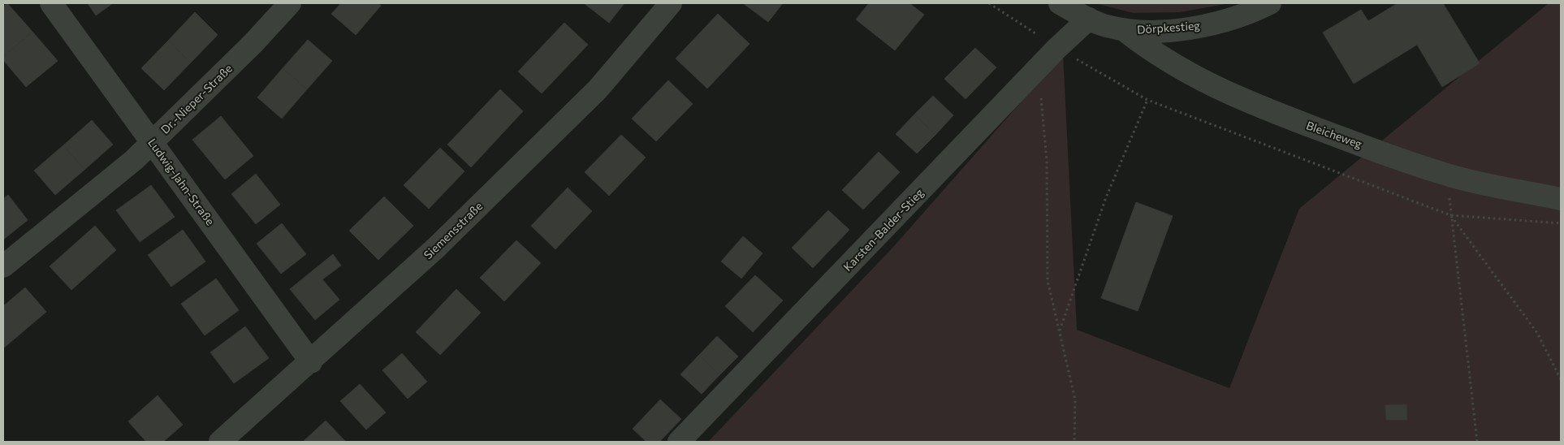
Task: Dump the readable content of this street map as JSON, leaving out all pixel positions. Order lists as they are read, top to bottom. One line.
{"streets":{"street":["Dörpkestieg","Dr.-Nieper-Straße","Bleicheweg","Ludwig-Jahn-Straße","Karsten-Balder-Stieg","Siemensstraße"]},"crossings":[["Dörpkestieg","Bleicheweg"],["Dörpkestieg","Karsten-Balder-Stieg"],["Dr.-Nieper-Straße","Ludwig-Jahn-Straße"],["Ludwig-Jahn-Straße","Siemensstraße"]]}
